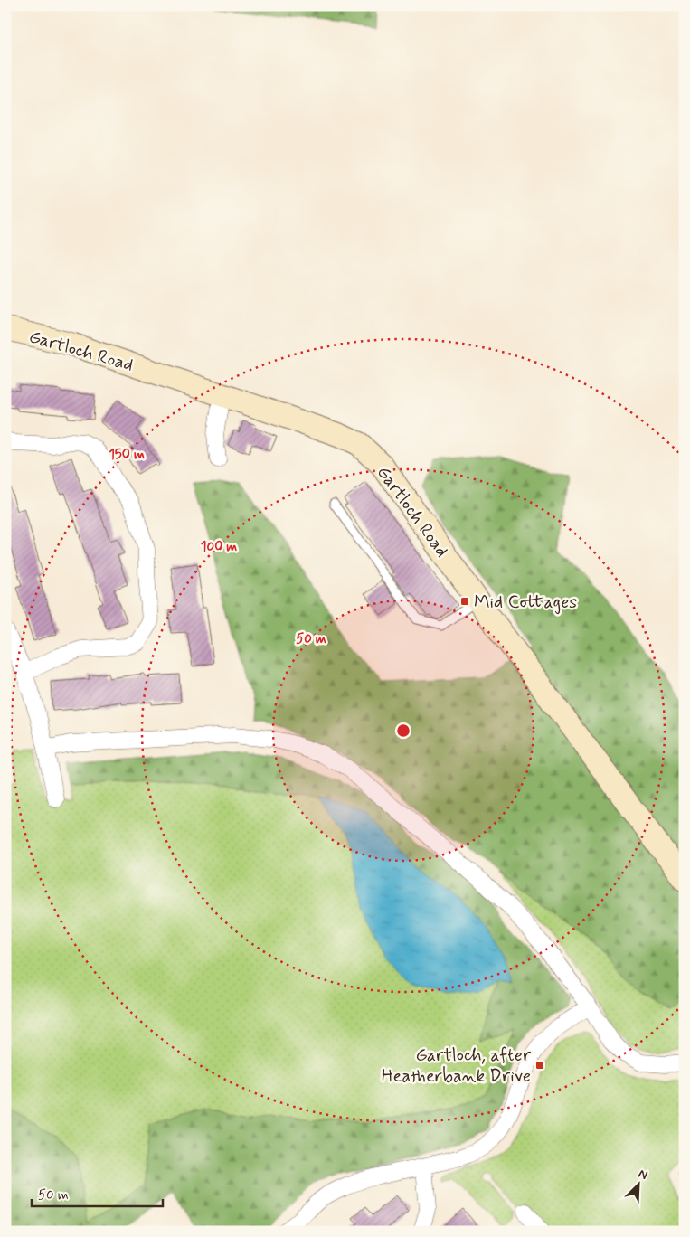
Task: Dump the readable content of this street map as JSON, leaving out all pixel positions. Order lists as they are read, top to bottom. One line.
{"streets":{"main road":["Gartloch Road"]},"places":{"transit":["Mid Cottages","Gartloch, after Heatherbank Drive"]},"scale_bar":"50 m","north":"top right","rings":["150 m","100 m","50 m"]}
